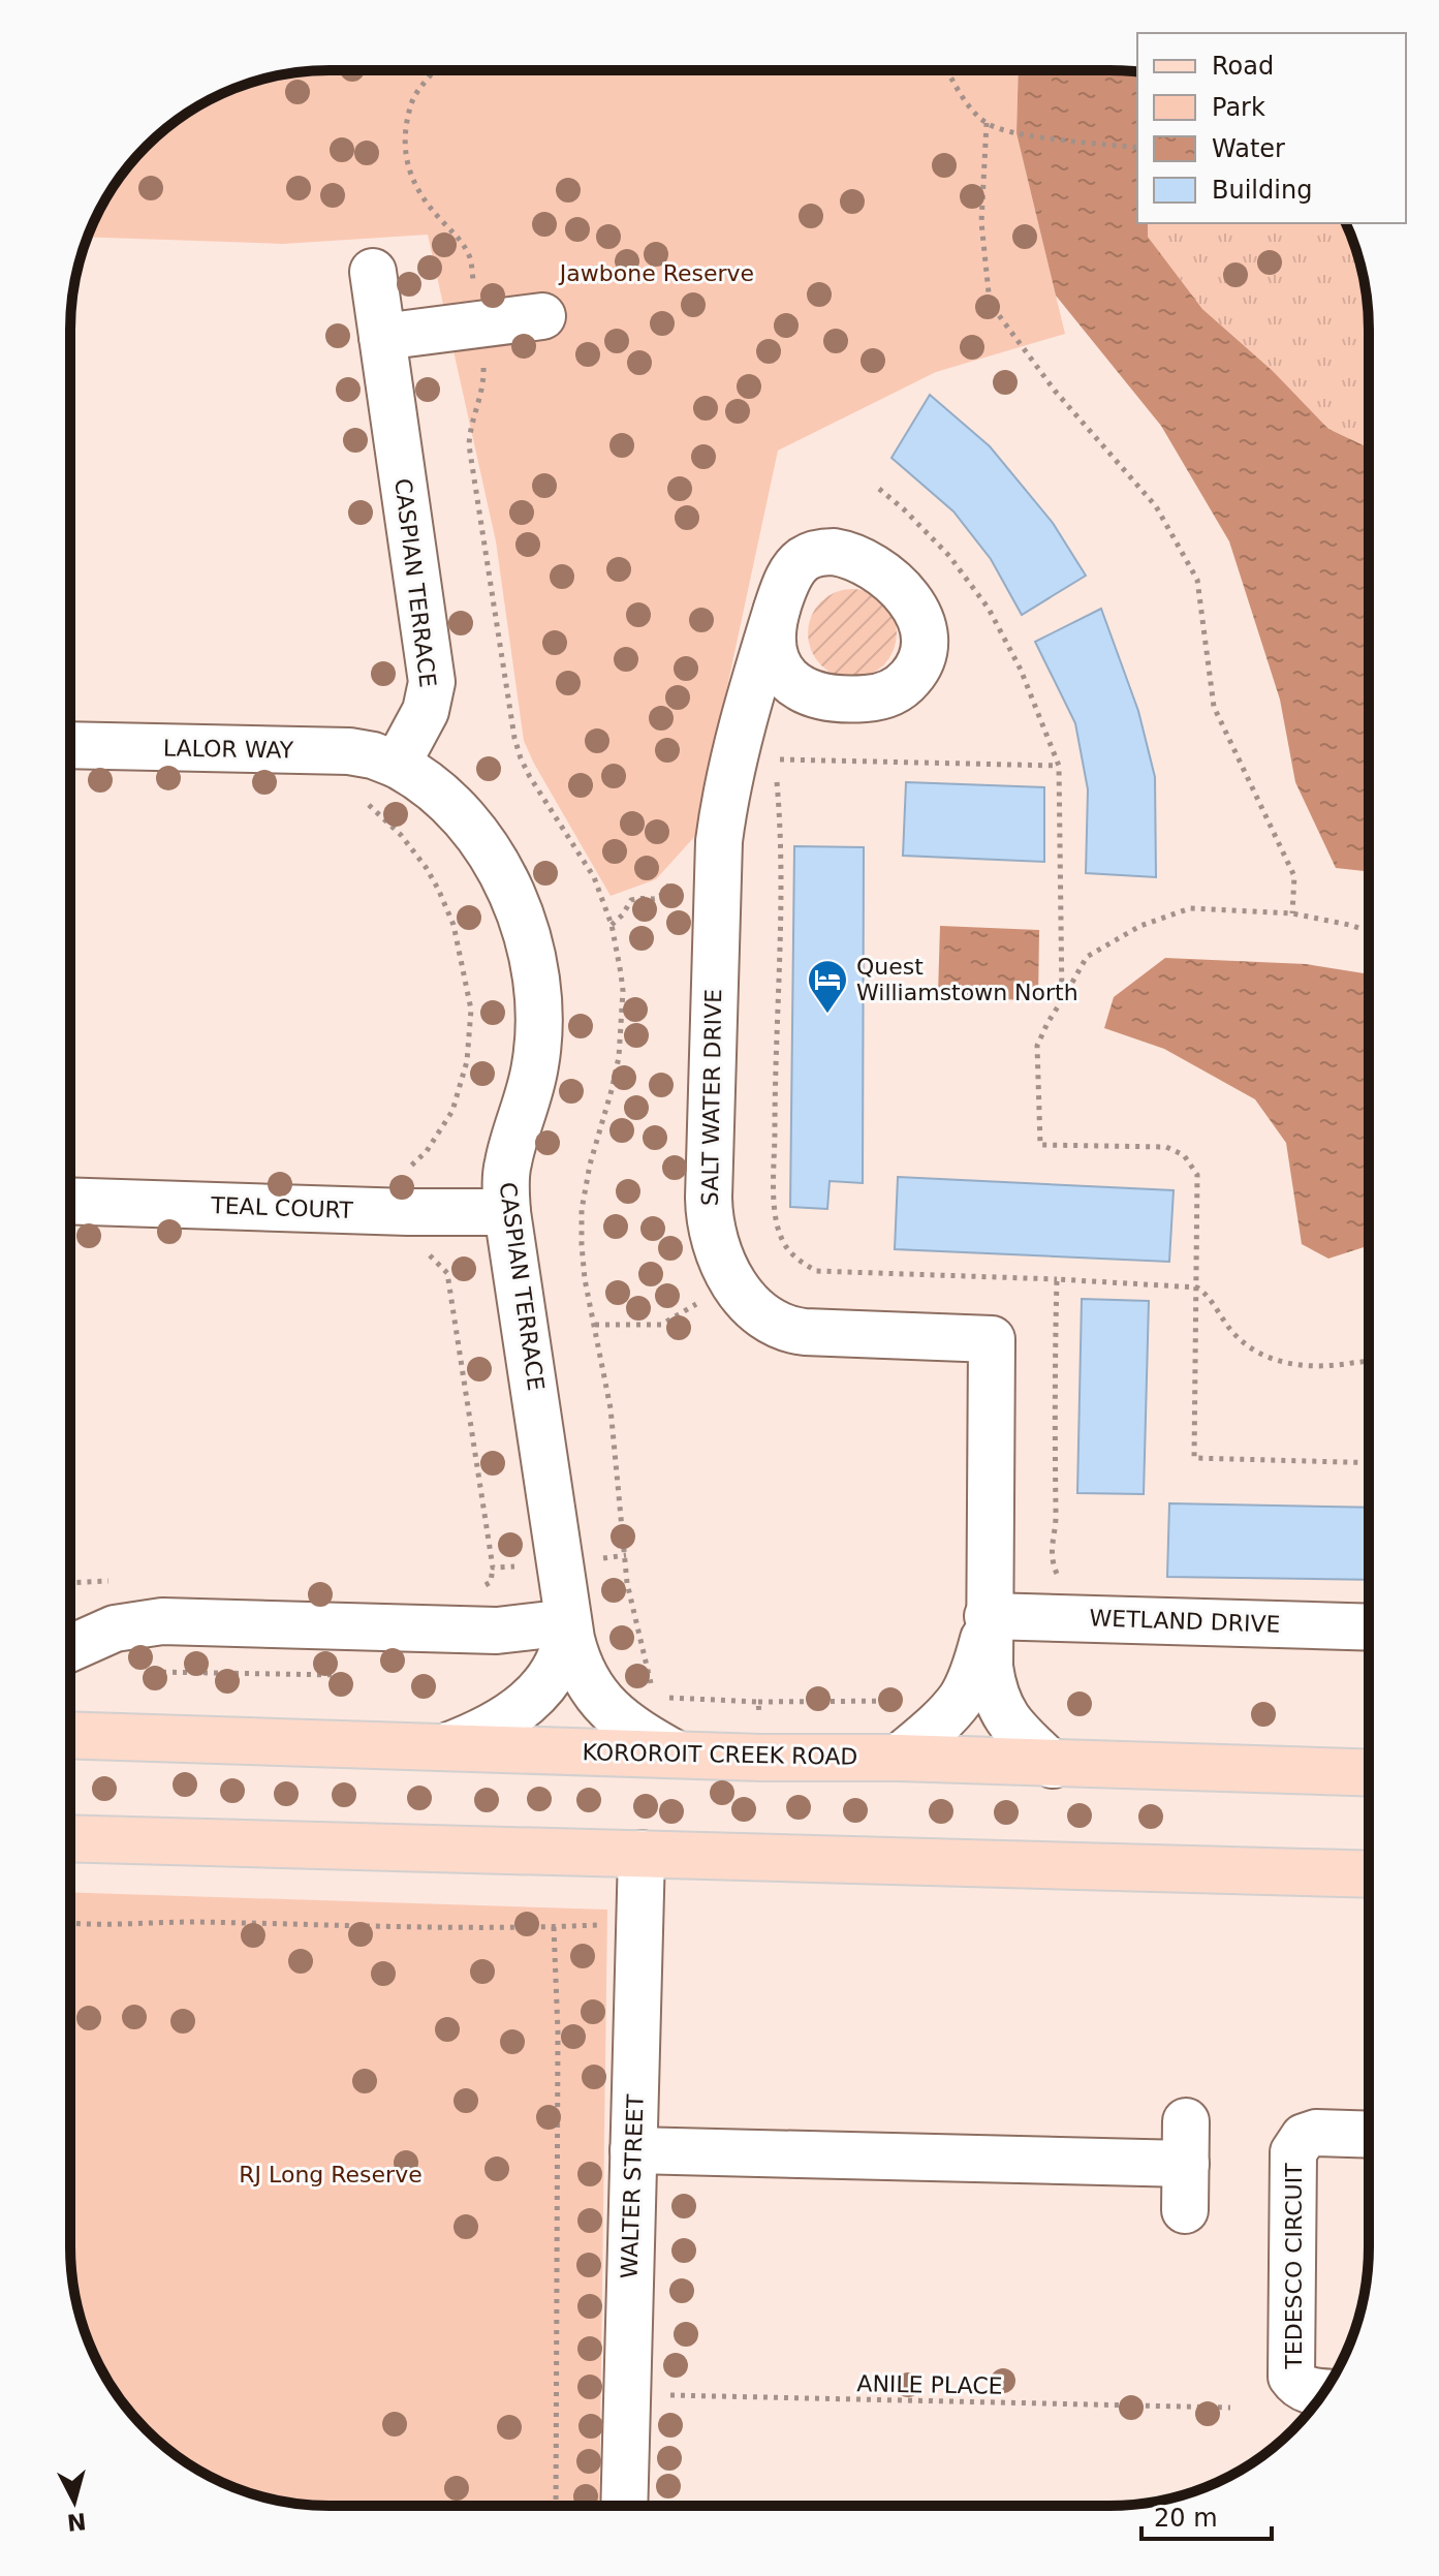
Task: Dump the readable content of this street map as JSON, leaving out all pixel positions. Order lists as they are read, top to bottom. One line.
{"streets":{"main road":["KOROROIT CREEK ROAD"],"street":["CASPIAN TERRACE","LALOR WAY","SALT WATER DRIVE","TEAL COURT","WETLAND DRIVE","WALTER STREET","TEDESCO CIRCUIT"],"path":["ANILE PLACE"]},"crossings":[["CASPIAN TERRACE","LALOR WAY"],["CASPIAN TERRACE","TEAL COURT"],["CASPIAN TERRACE","KOROROIT CREEK ROAD"],["SALT WATER DRIVE","WETLAND DRIVE"],["SALT WATER DRIVE","KOROROIT CREEK ROAD"],["WALTER STREET","ANILE PLACE"]],"parks":["Jawbone Reserve","RJ Long Reserve"],"places":{"hotel":["Quest Williamstown North"]},"legend":["Road","Park","Water","Building"],"scale_bar":"20 m","north":"bottom"}
